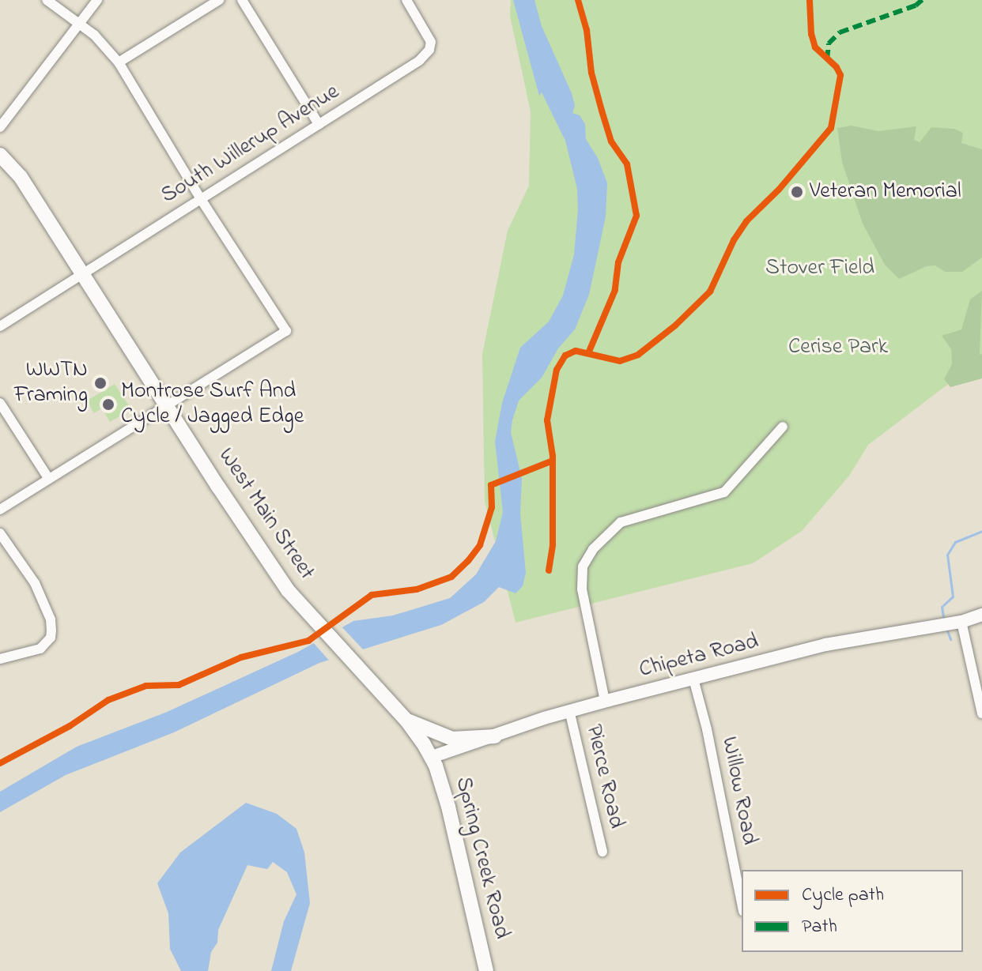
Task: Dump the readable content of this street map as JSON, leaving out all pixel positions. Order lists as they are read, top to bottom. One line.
{"streets":{"main road":["West Main Street","Spring Creek Road"],"street":["South Willerup Avenue","Chipeta Road","Pierce Road","Willow Road"]},"crossings":[["South Willerup Avenue","West Main Street"],["West Main Street","Chipeta Road"],["West Main Street","Spring Creek Road"],["Chipeta Road","Pierce Road"],["Chipeta Road","Willow Road"],["Chipeta Road","Spring Creek Road"]],"parks":["Stover Field","Cerise Park"],"places":["Veteran Memorial","WWTN Framing","Montrose Surf And Cycle / Jagged Edge"],"legend":["Cycle path","Path"]}
